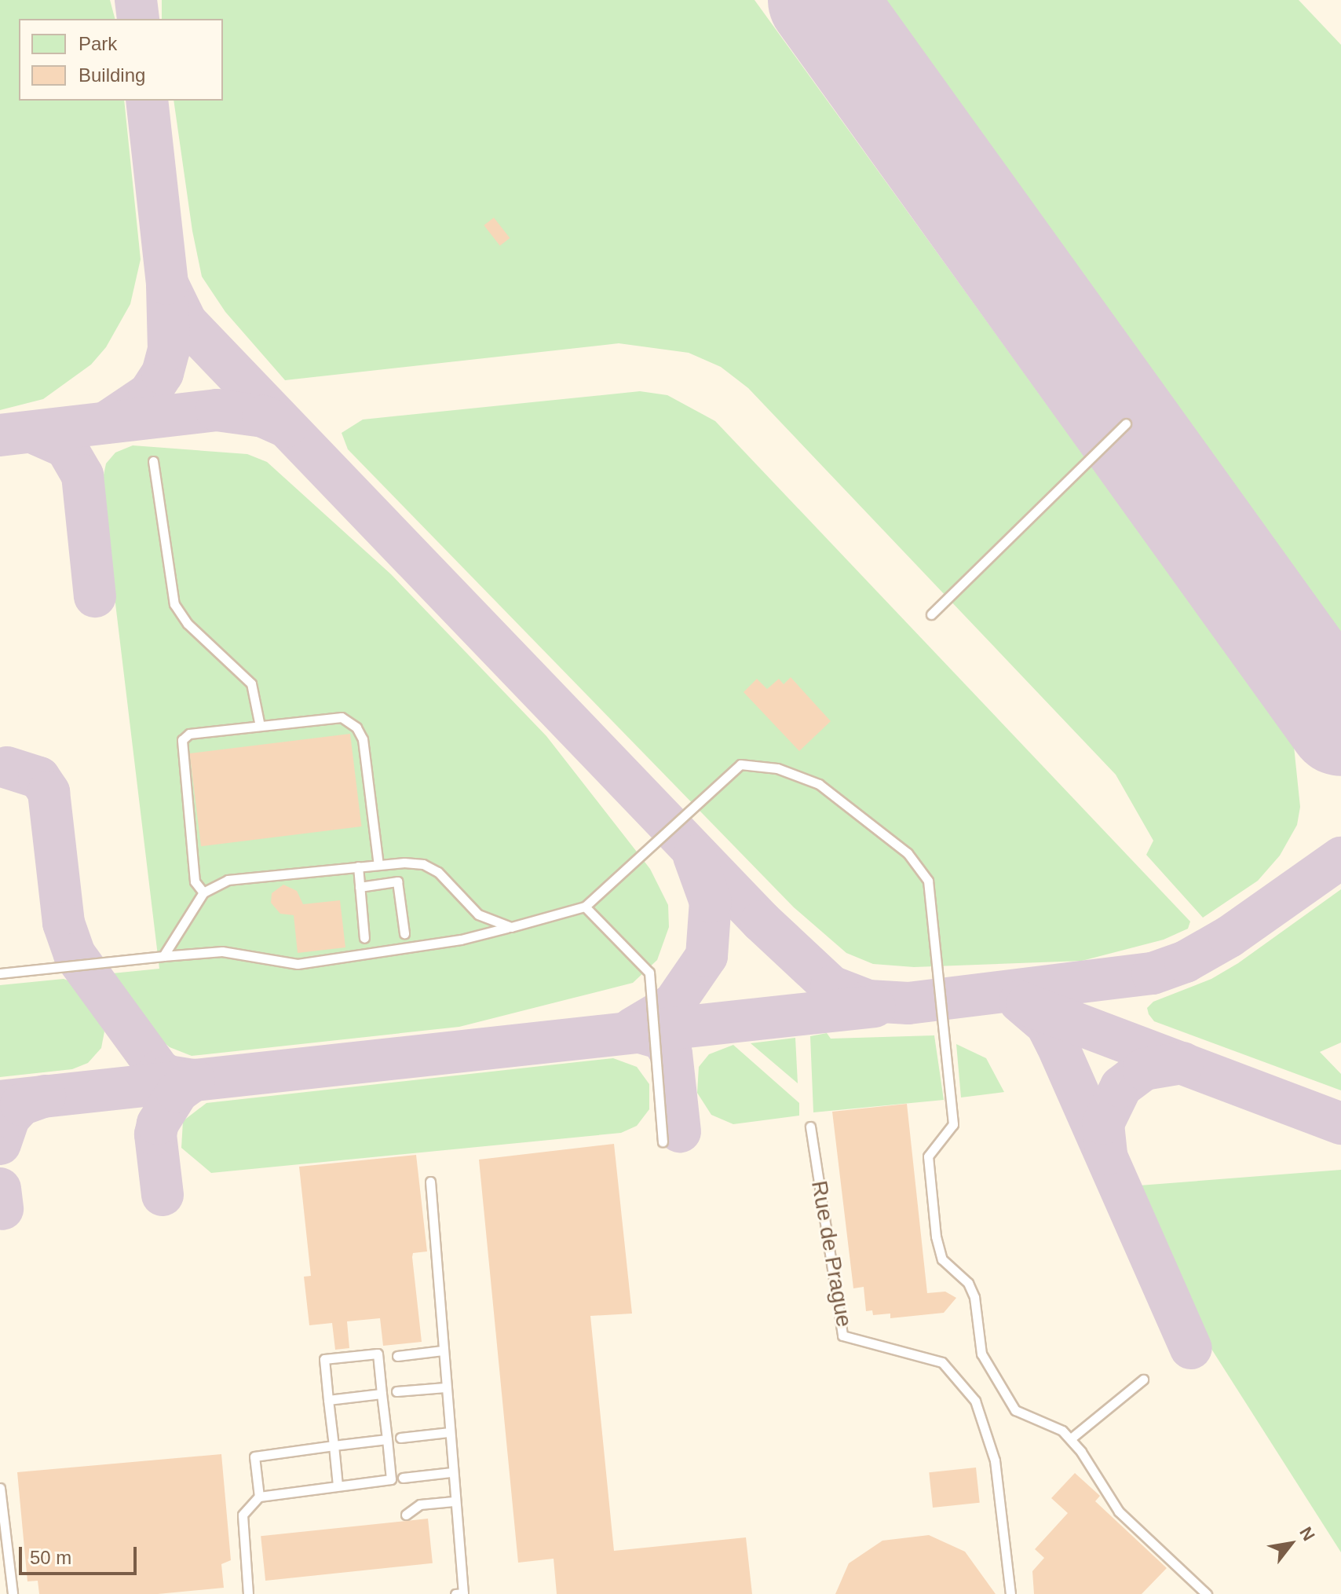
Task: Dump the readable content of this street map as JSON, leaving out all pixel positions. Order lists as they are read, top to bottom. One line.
{"streets":{"lane":["Rue de Prague"]},"legend":["Park","Building"],"scale_bar":"50 m","north":"top right"}
